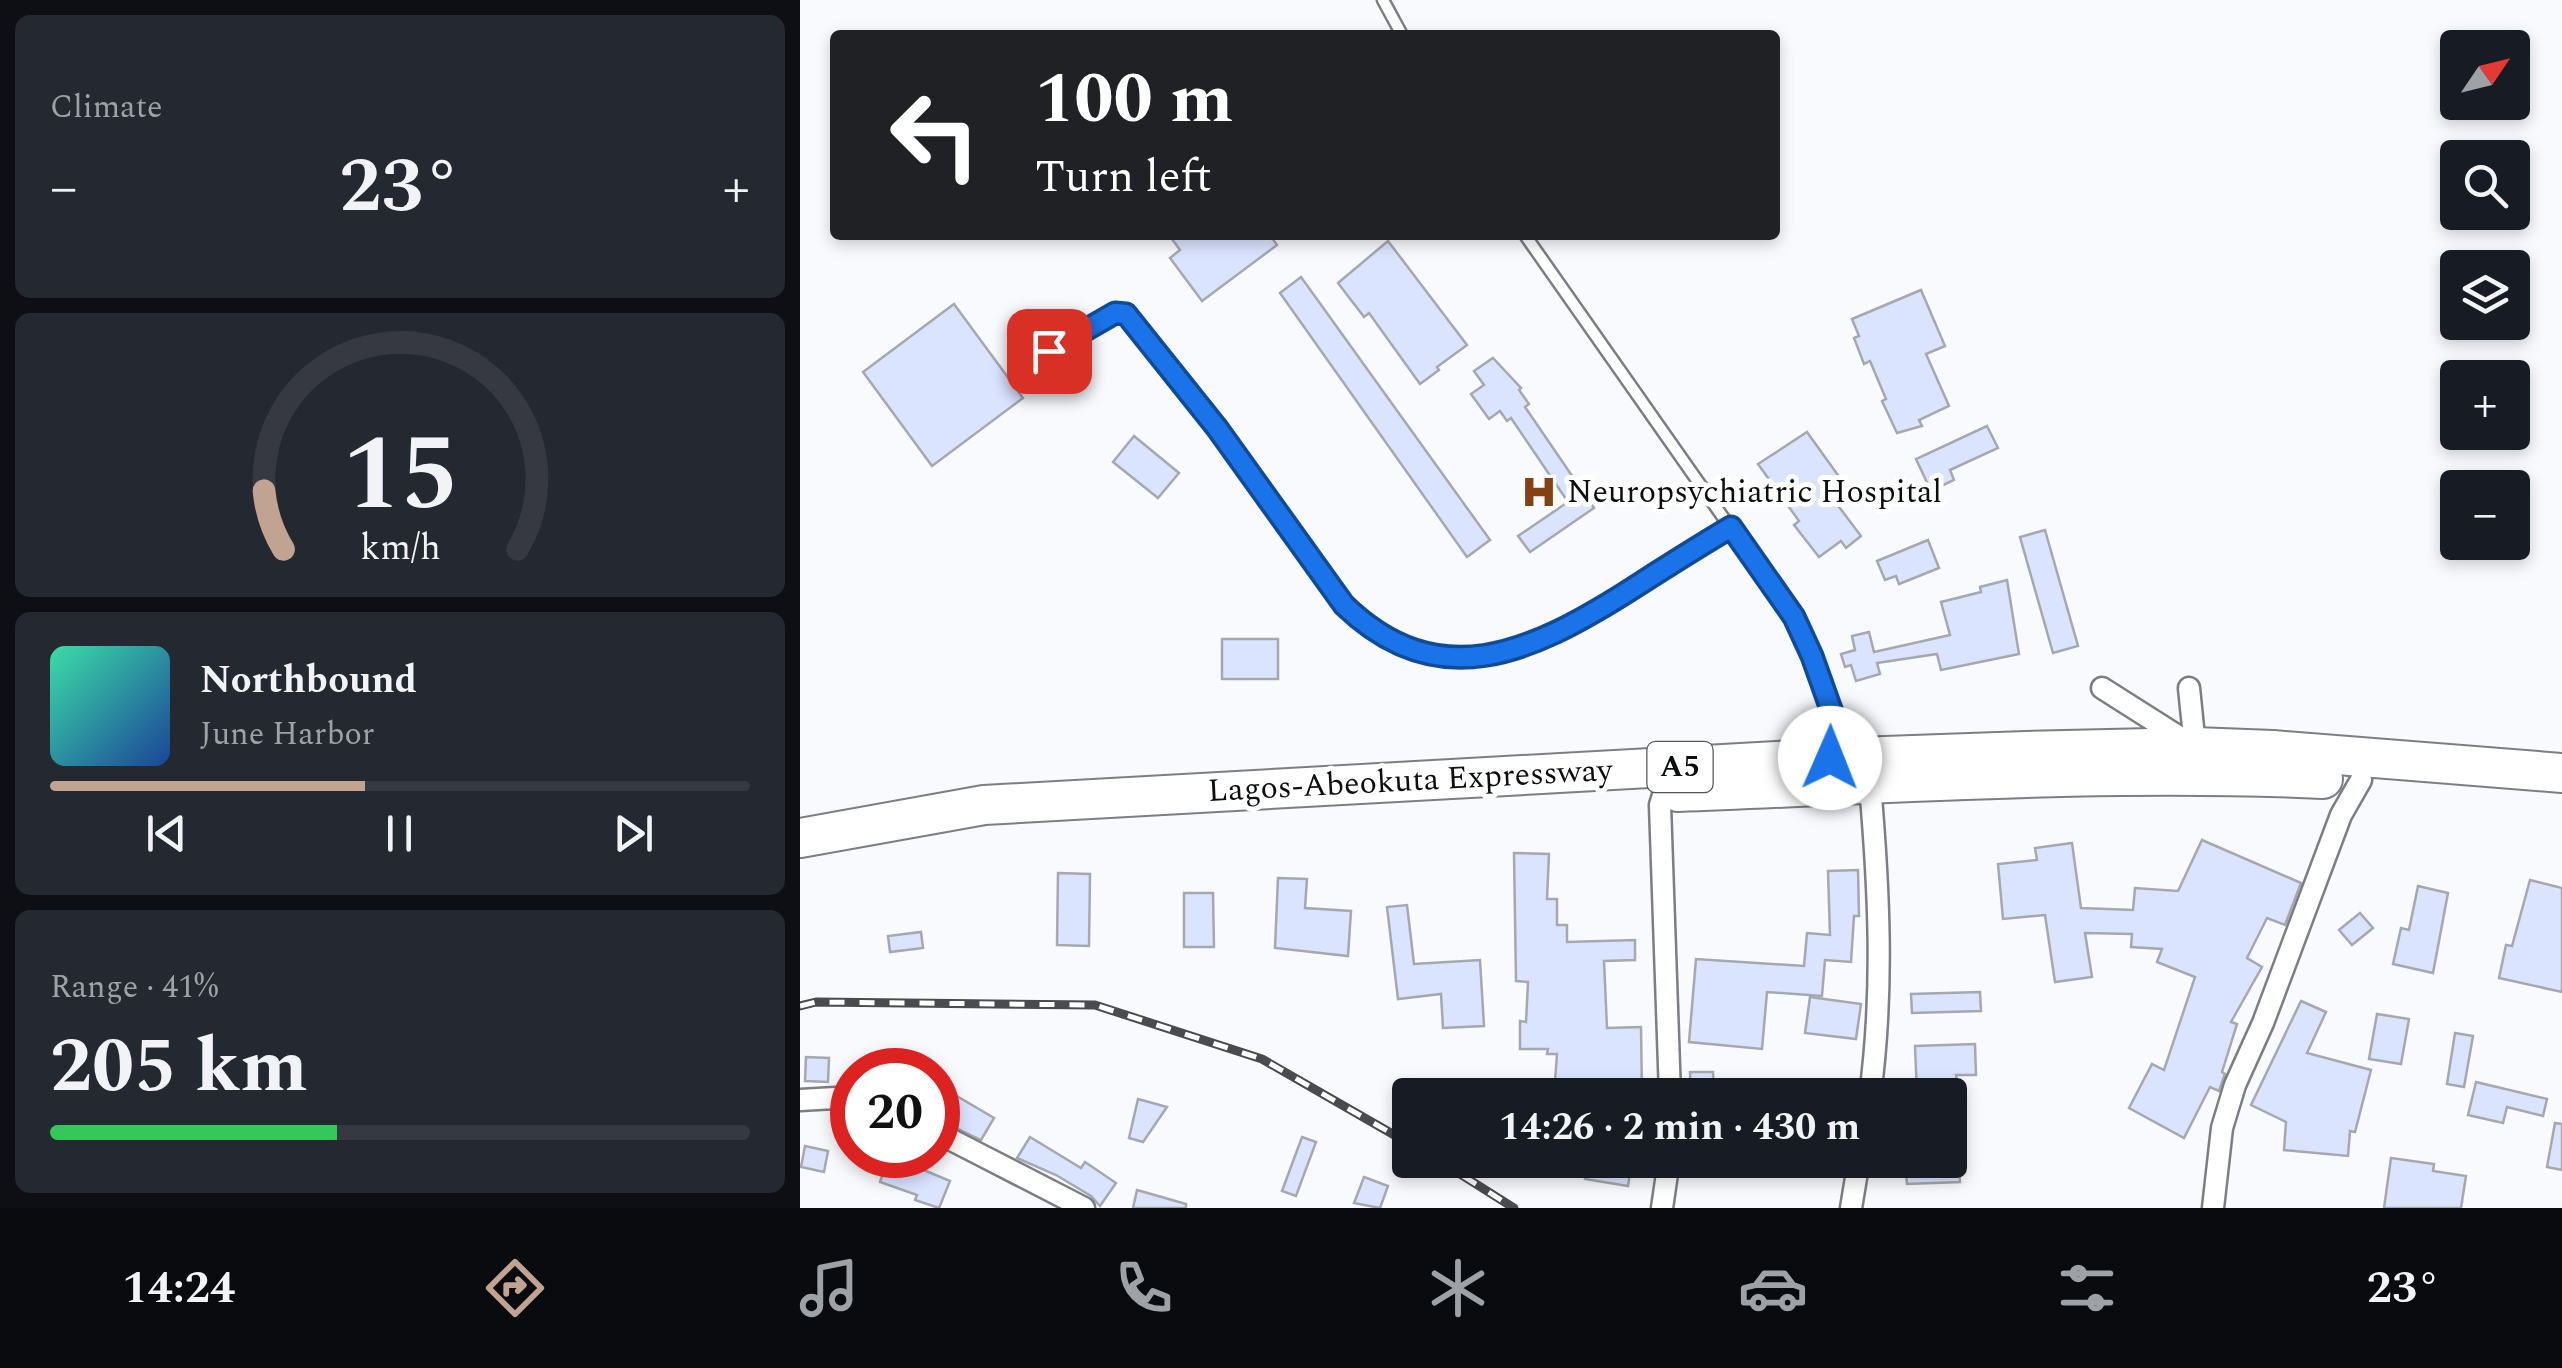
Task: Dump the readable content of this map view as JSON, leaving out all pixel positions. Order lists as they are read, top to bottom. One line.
{"streets":{"highway":["A5","Lagos-Abeokuta Expressway"]},"places":{"hospital":["Neuropsychiatric Hospital"]},"north":"top right","page":{"tile":["Climate",["Range · 41%","205 km"]],"map_buttons":["+","−"],"turn":["100 m","Turn left"],"heat":["−","23°","+"],"song":["Northbound","June Harbor"],"limit":"20","trip":"14:26 · 2 min · 430 m","tabs":["14:24","23°"],"gauge":["15","km/h"]}}
